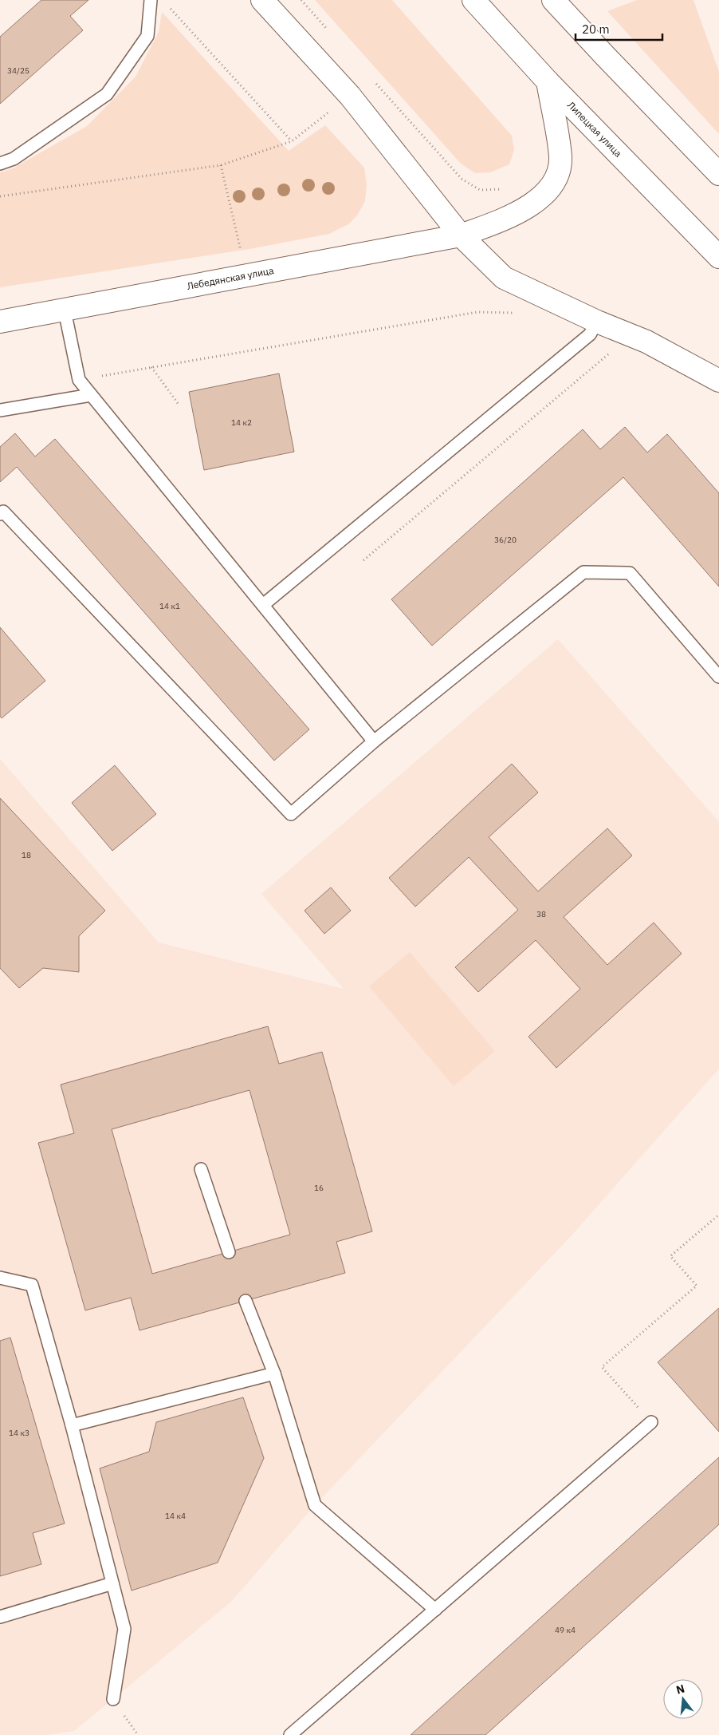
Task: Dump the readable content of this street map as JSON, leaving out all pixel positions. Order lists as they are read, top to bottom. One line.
{"streets":{"street":["Липецкая улица","Лебедянская улица"]},"crossings":[["Липецкая улица","Лебедянская улица"]],"house_numbers":["34/25","14 к2","36/20","14 к1","18","38","16","14 к3","14 к4","49 к4"],"scale_bar":"20 m","north":"top"}
